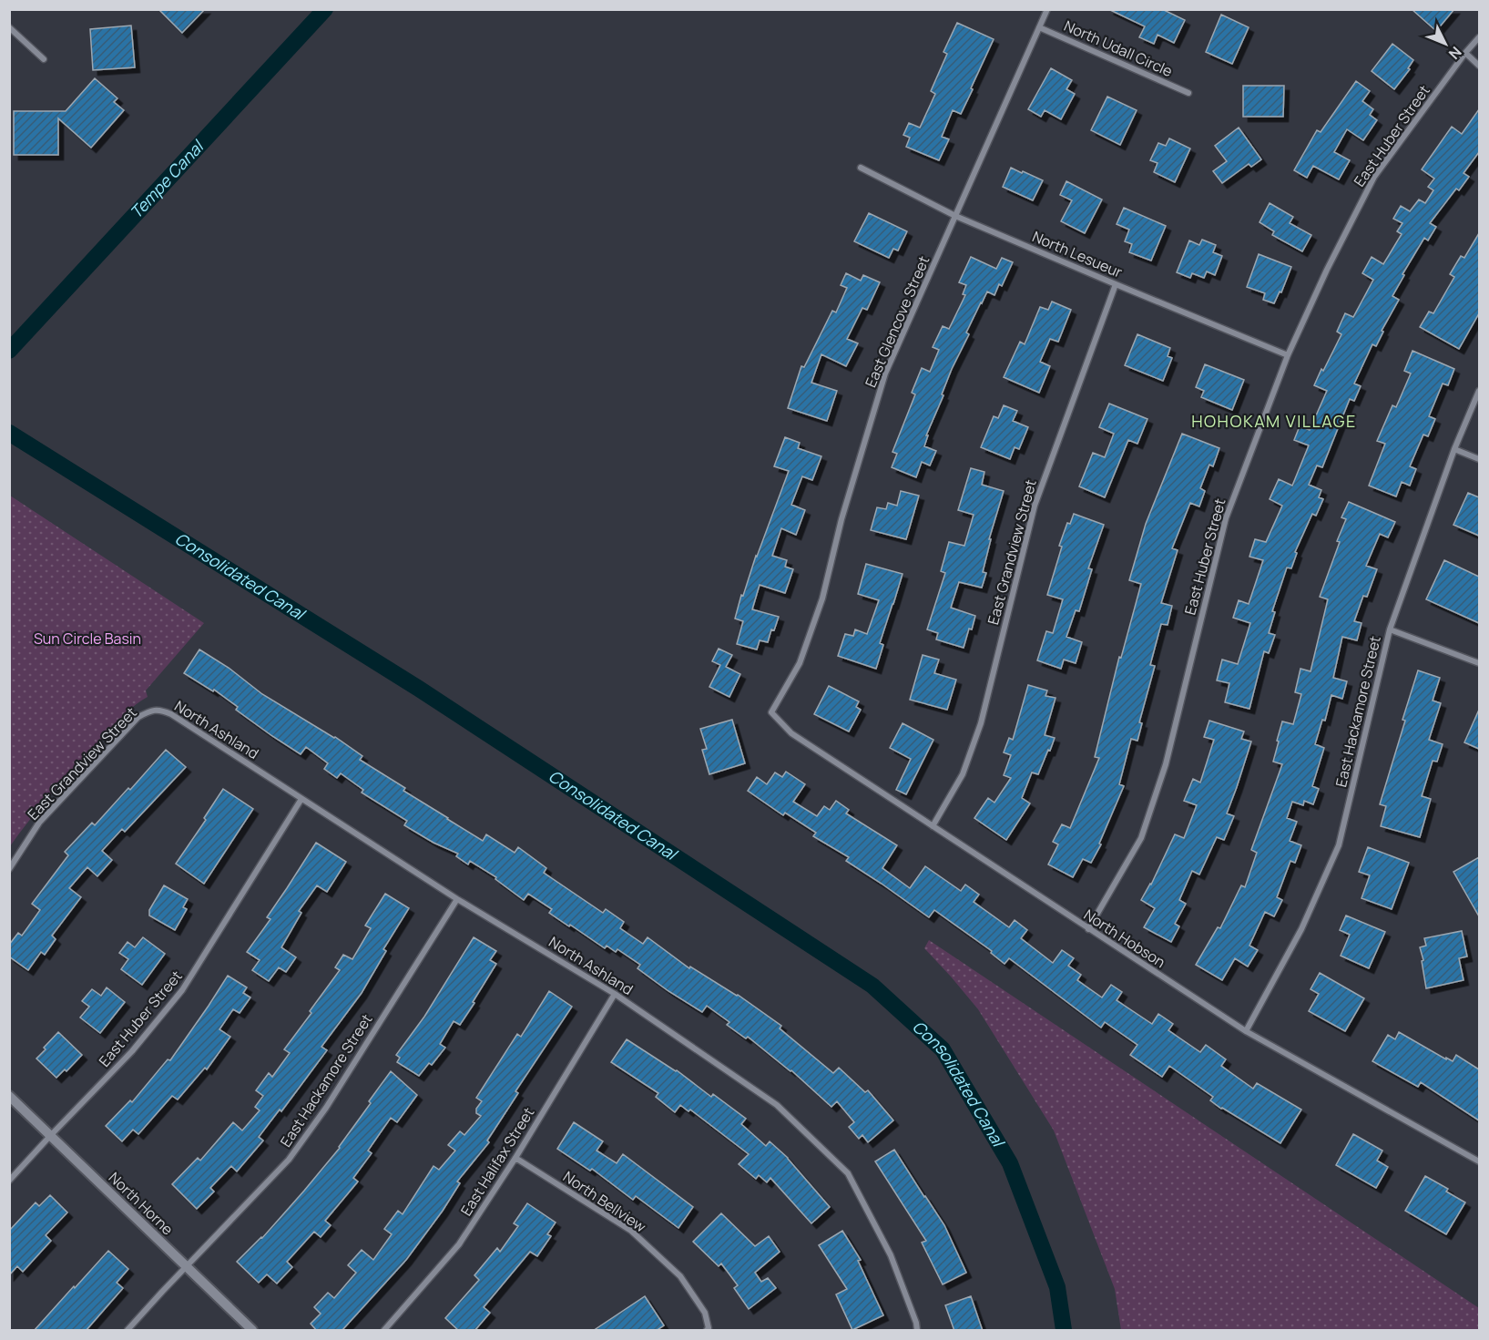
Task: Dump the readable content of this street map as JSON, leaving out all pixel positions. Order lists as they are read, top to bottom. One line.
{"streets":{"street":["North Udall Circle","East Huber Street","North Lesueur","East Glencove Street","East Grandview Street","East Hackamore Street","North Ashland","North Hobson","East Halifax Street","North Bellview","North Horne"]},"crossings":[["North Udall Circle","East Glencove Street"],["East Huber Street","North Lesueur"],["East Huber Street","North Ashland"],["East Huber Street","North Hobson"],["East Huber Street","North Horne"],["North Lesueur","East Glencove Street"],["North Lesueur","East Grandview Street"],["East Glencove Street","North Hobson"],["East Grandview Street","North Ashland"],["East Grandview Street","North Hobson"],["East Hackamore Street","North Ashland"],["East Hackamore Street","North Hobson"],["East Hackamore Street","North Horne"],["North Ashland","East Halifax Street"],["East Halifax Street","North Bellview"]],"districts":["HOHOKAM VILLAGE"],"water":["Tempe Canal","Consolidated Canal"],"parks":["Sun Circle Basin"],"north":"bottom right"}
